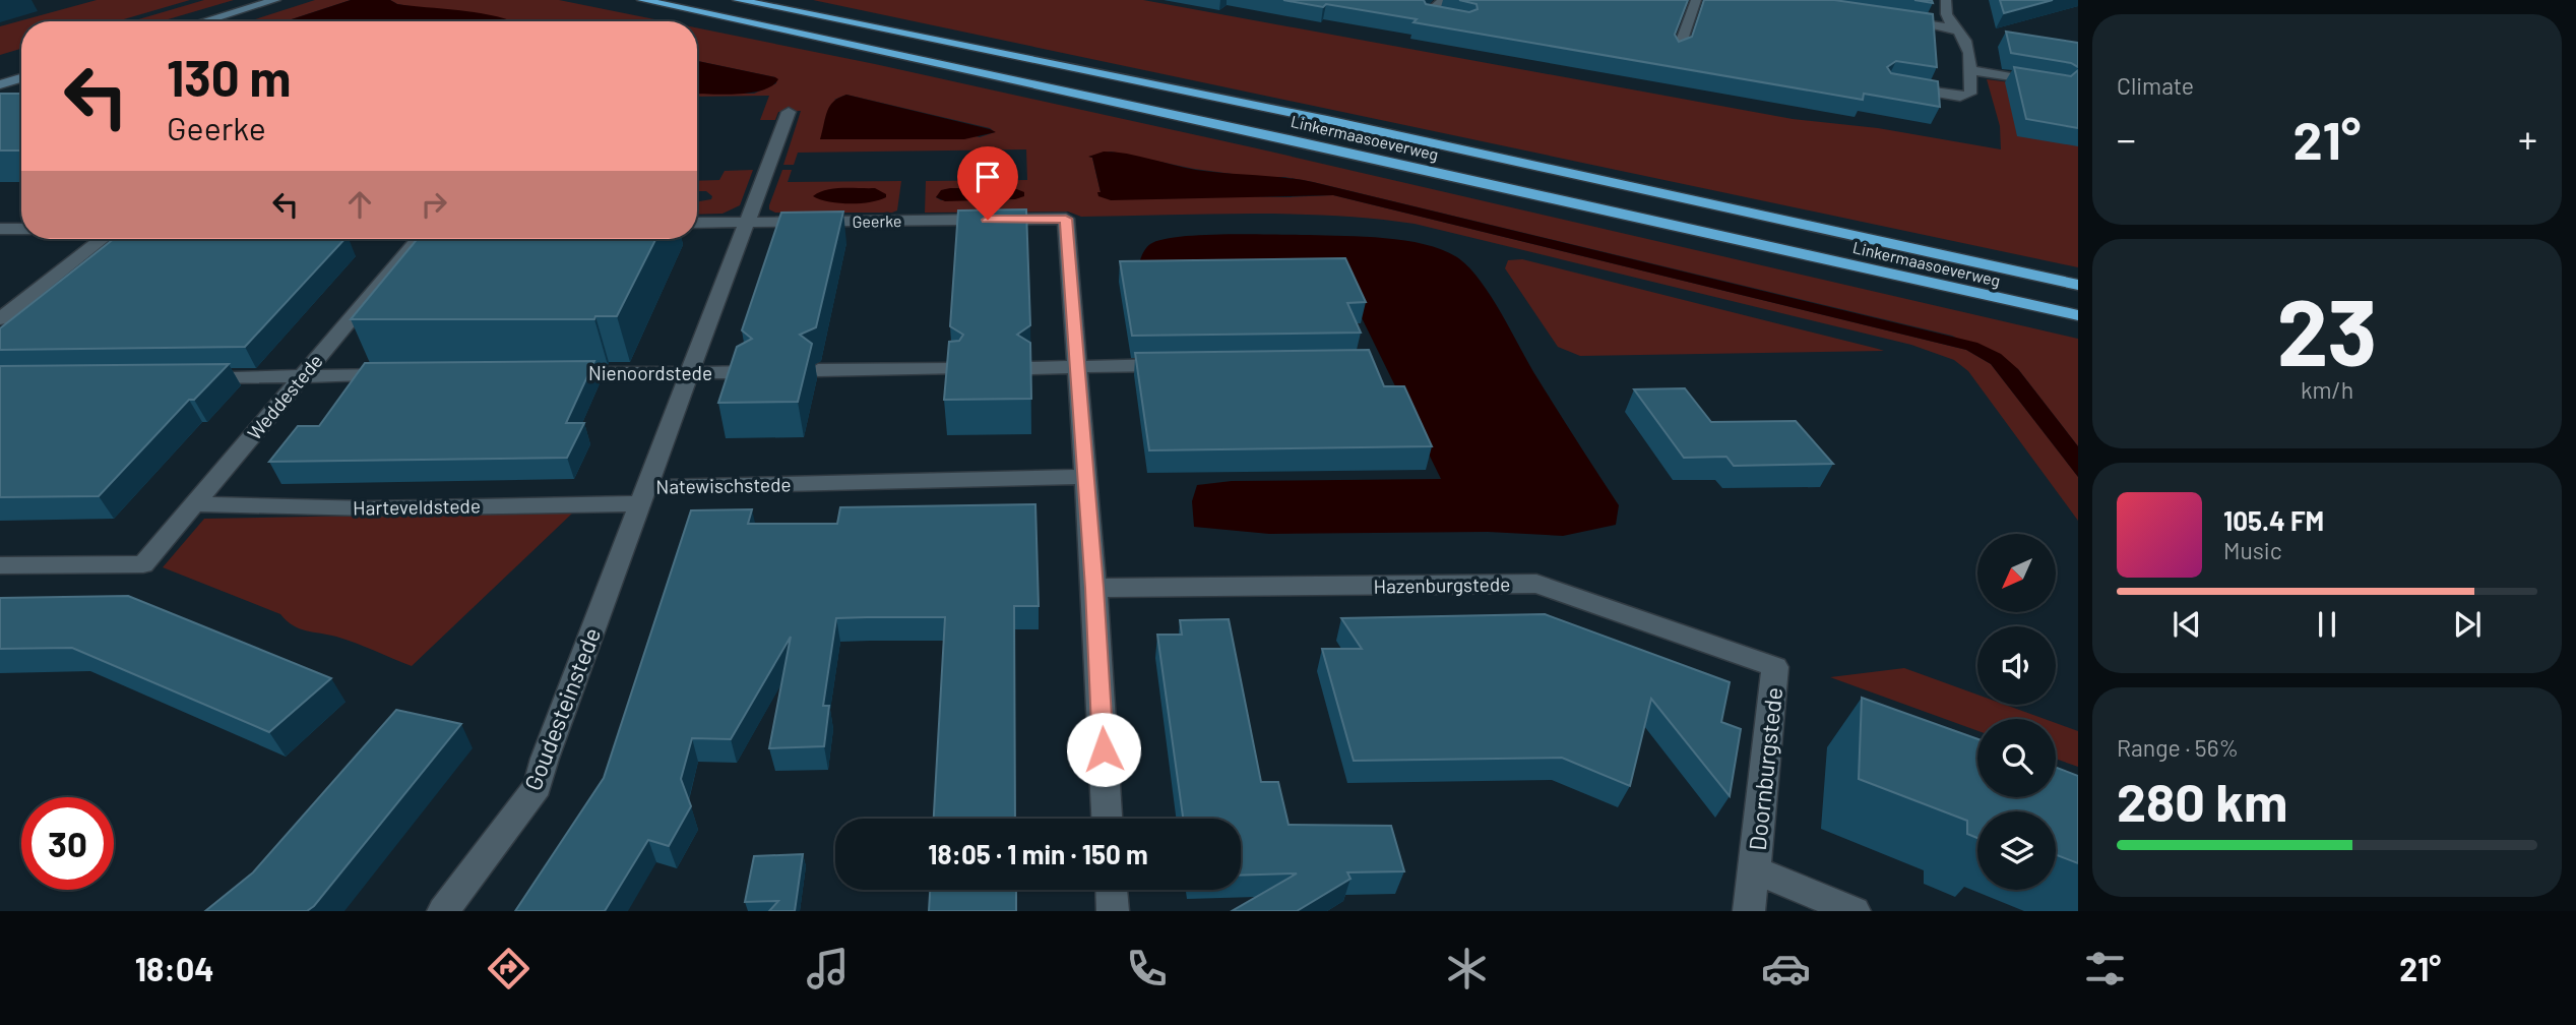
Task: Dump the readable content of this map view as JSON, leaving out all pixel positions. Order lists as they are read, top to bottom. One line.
{"streets":{"highway":["Linkermaasoeverweg"],"street":["Geerke","Nienoordstede","Weddestede","Natewischstede","Harteveldstede","Hazenburgstede","Goudesteinstede","Doornburgstede"]},"crossings":[["Geerke","Natewischstede"],["Nienoordstede","Natewischstede"],["Weddestede","Harteveldstede"],["Natewischstede","Harteveldstede"],["Natewischstede","Goudesteinstede"],["Harteveldstede","Goudesteinstede"],["Hazenburgstede","Doornburgstede"]],"north":"bottom left","page":{"tile":["Climate",["23","km/h"],["Range · 56%","280 km"]],"turn":["130 m","Geerke"],"heat":["−","21°","+"],"song":["105.4 FM","Music"],"limit":"30","trip":"18:05 · 1 min · 150 m","tabs":["18:04","21°"]}}
